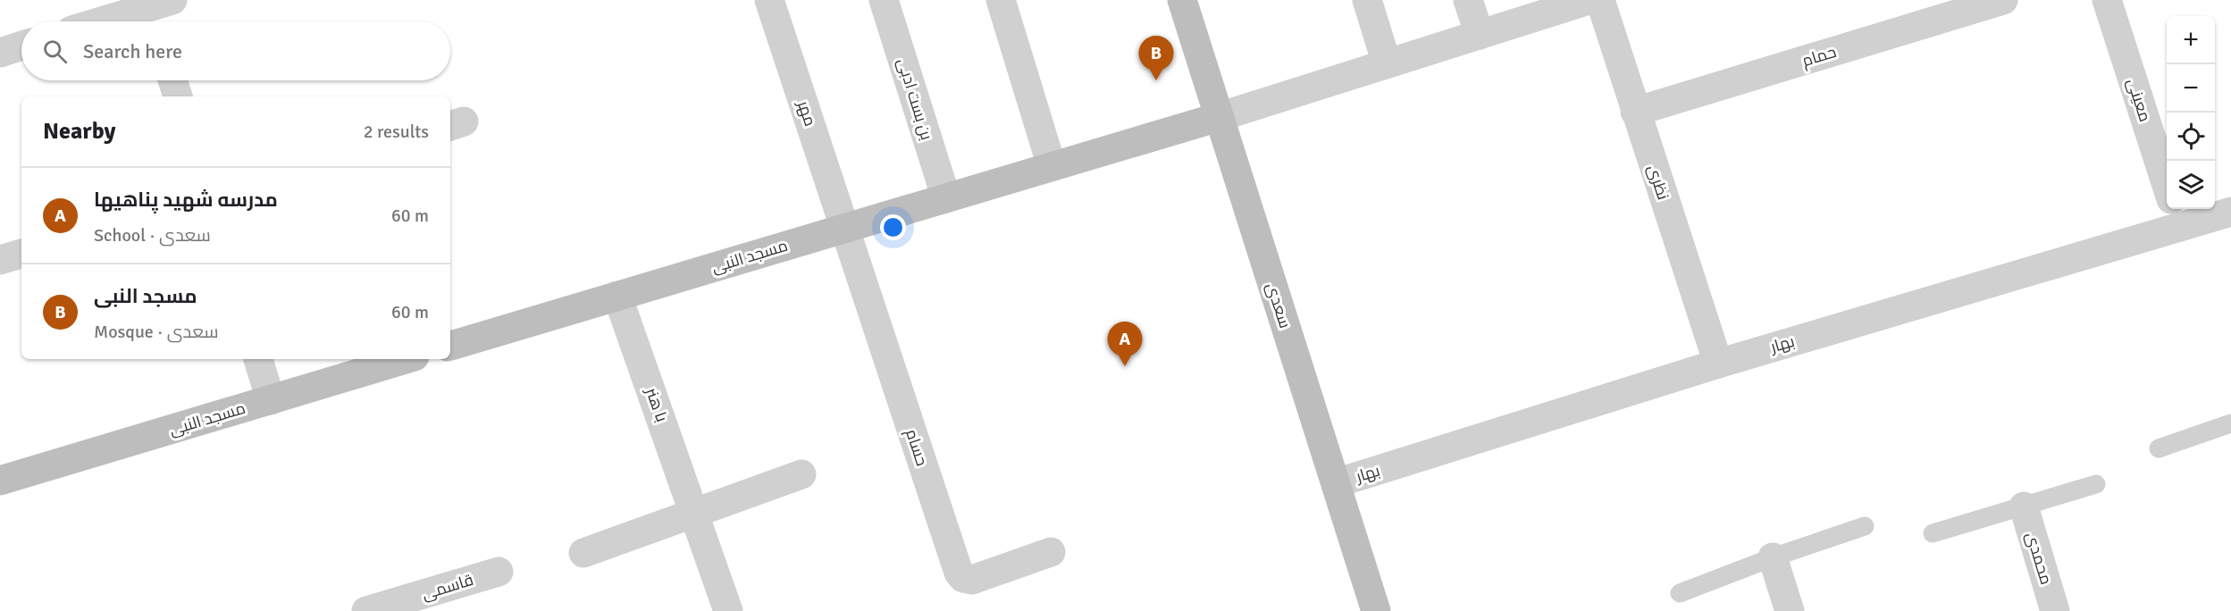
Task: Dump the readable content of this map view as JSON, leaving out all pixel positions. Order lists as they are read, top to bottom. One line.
{"streets":{"street":["حمام","بن بست ادبی","معینی","مهر","نظری","مسجد النبی","سعدی","بهار","با هنر","حسام","محمدی","قاسمی"]},"crossings":[["حمام","نظری"],["بن بست ادبی","مسجد النبی"],["معینی","بهار"],["مهر","مسجد النبی"],["مهر","حسام"],["نظری","بهار"],["مسجد النبی","سعدی"],["مسجد النبی","با هنر"],["مسجد النبی","حسام"],["سعدی","بهار"]],"page":{"map_buttons":["+","−"],"search":"Search here","pins":["B","A"],"heading":["Nearby","2 results"],"list":[{"mark":"A","name":"مدرسه شهید پناهیها","note":"School · سعدی","value":"60 m"},{"mark":"B","name":"مسجد النبی","note":"Mosque · سعدی","value":"60 m"}]}}
